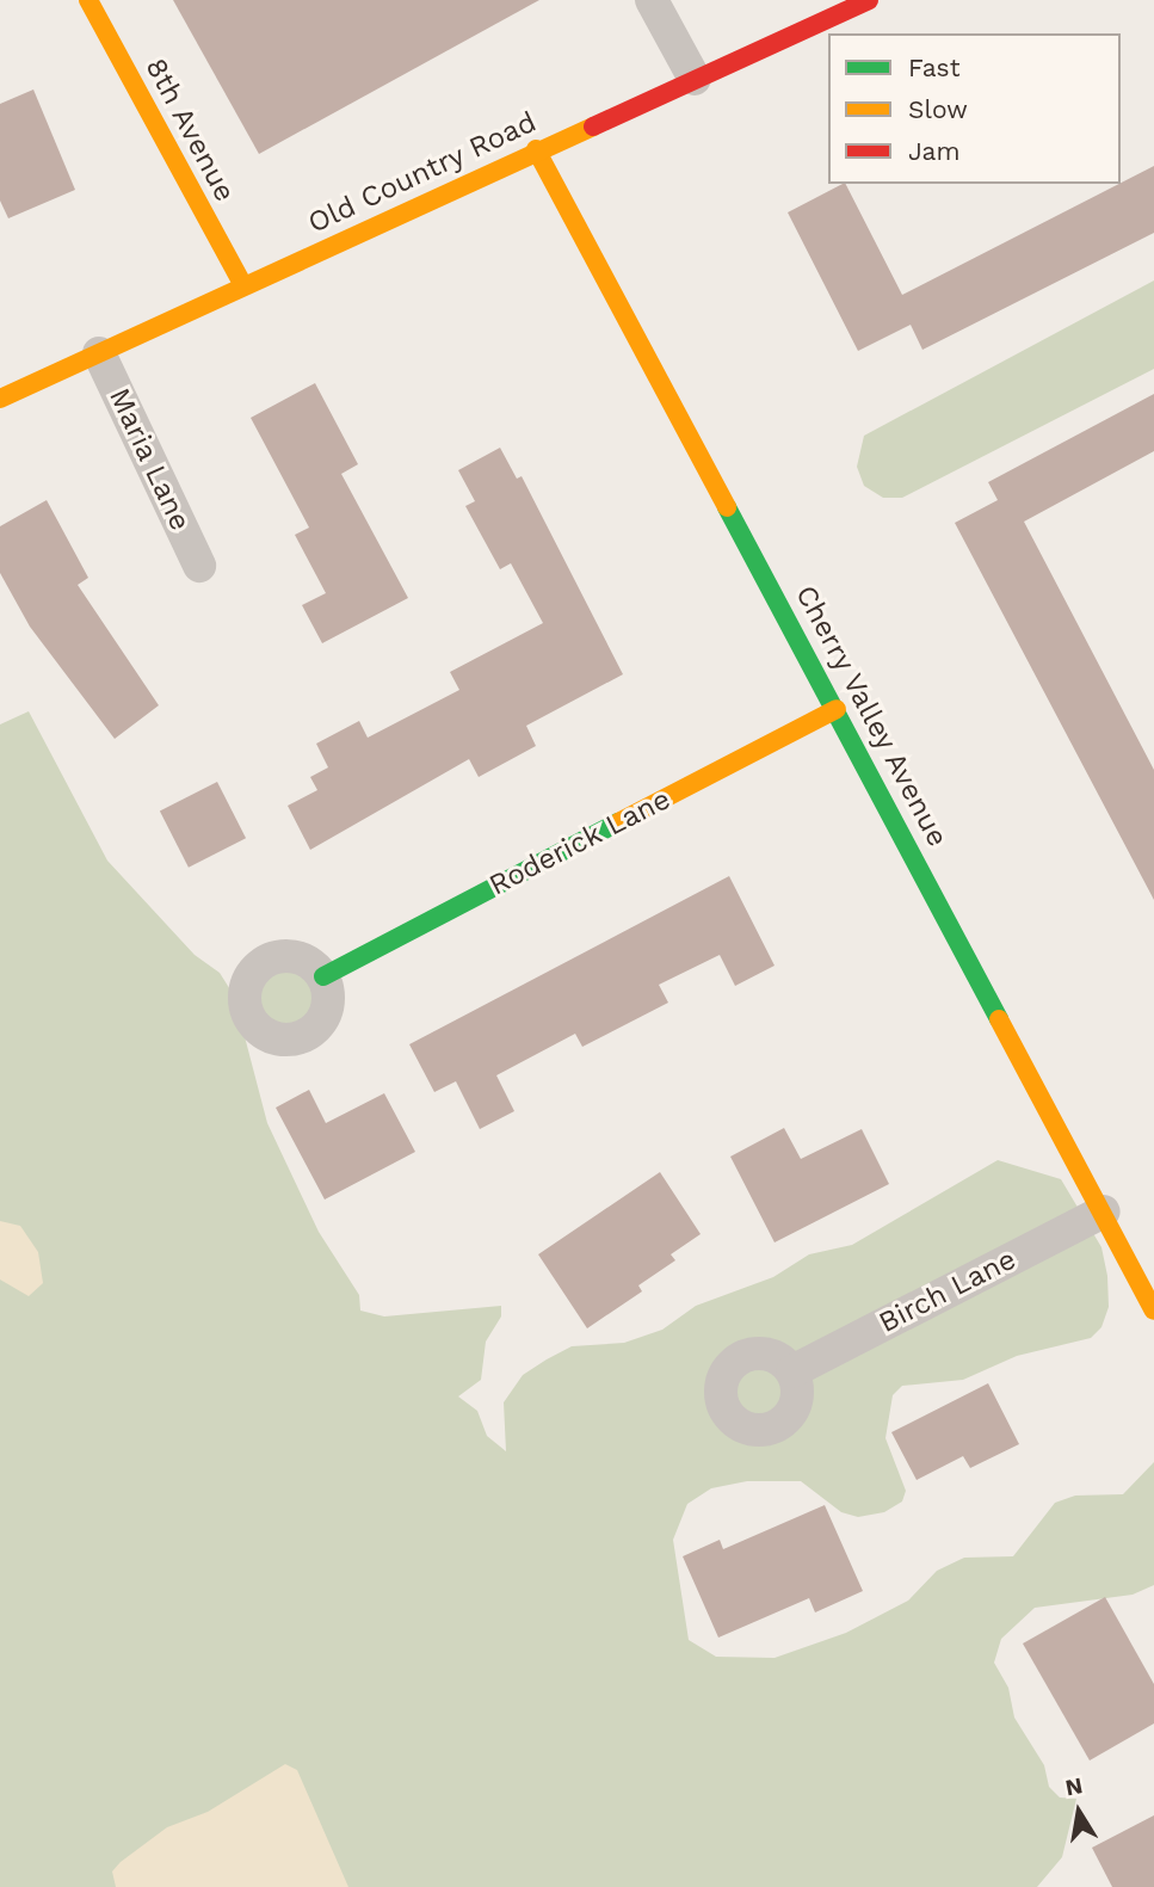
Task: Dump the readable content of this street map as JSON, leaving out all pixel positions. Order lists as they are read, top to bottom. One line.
{"streets":{"street":["8th Avenue","Old Country Road","Maria Lane","Cherry Valley Avenue","Roderick Lane","Birch Lane"]},"crossings":[["8th Avenue","Old Country Road"],["Old Country Road","Maria Lane"],["Old Country Road","Cherry Valley Avenue"],["Cherry Valley Avenue","Roderick Lane"],["Cherry Valley Avenue","Birch Lane"]],"legend":["Fast","Slow","Jam"],"north":"top"}
